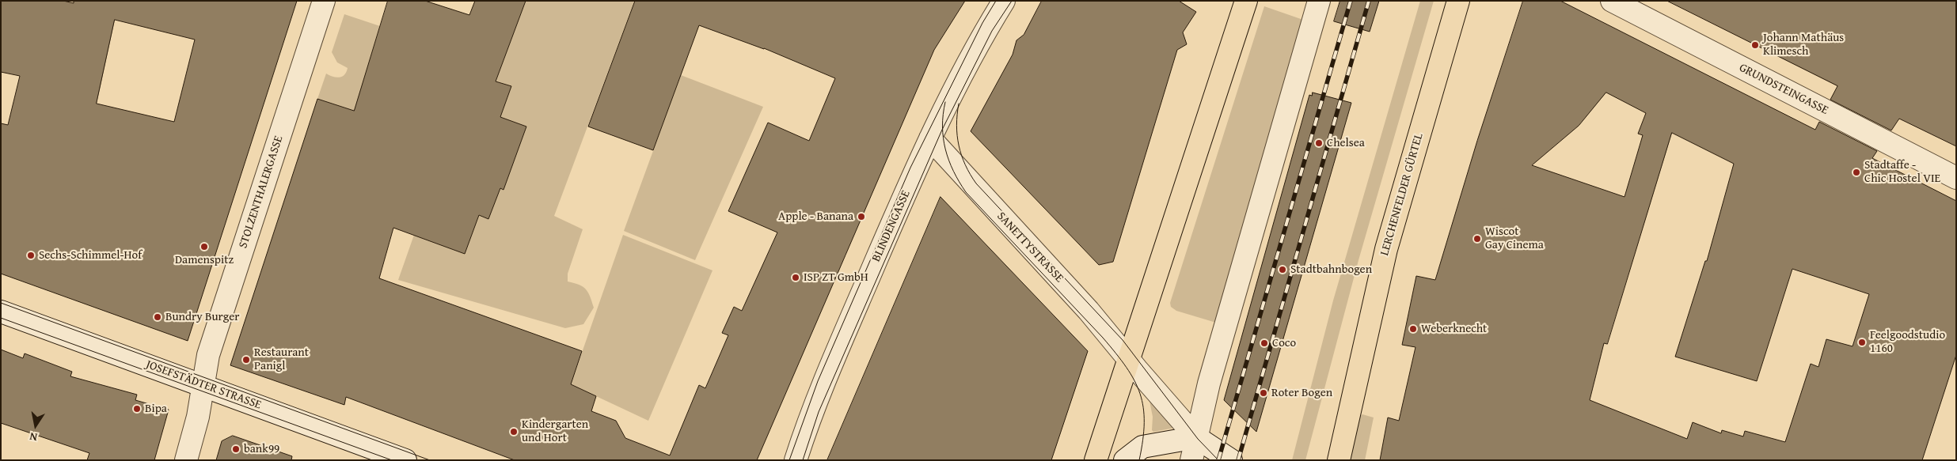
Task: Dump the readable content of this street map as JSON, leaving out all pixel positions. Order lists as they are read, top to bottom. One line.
{"streets":{"main road":["LERCHENFELDER GÜRTEL"],"street":["GRUNDSTEINGASSE","STOLZENTHALERGASSE","BLINDENGASSE","SANETTYSTRASSE","JOSEFSTÄDTER STRASSE"]},"crossings":[["STOLZENTHALERGASSE","JOSEFSTÄDTER STRASSE"],["BLINDENGASSE","SANETTYSTRASSE"]],"places":["Johann Mathäus Klimesch","Chelsea","Stadtaffe - Chic Hostel VIE","Apple - Banana","Wiscot Gay Cinema","Damenspitz","Sechs-Schimmel-Hof","Stadtbahnbogen","ISP ZT GmbH","Bundry Burger","Weberknecht","Feelgoodstudio 1160","Coco","Restaurant Panigl","Roter Bogen","Bipa","Kindergarten und Hort","bank99"],"north":"bottom"}
